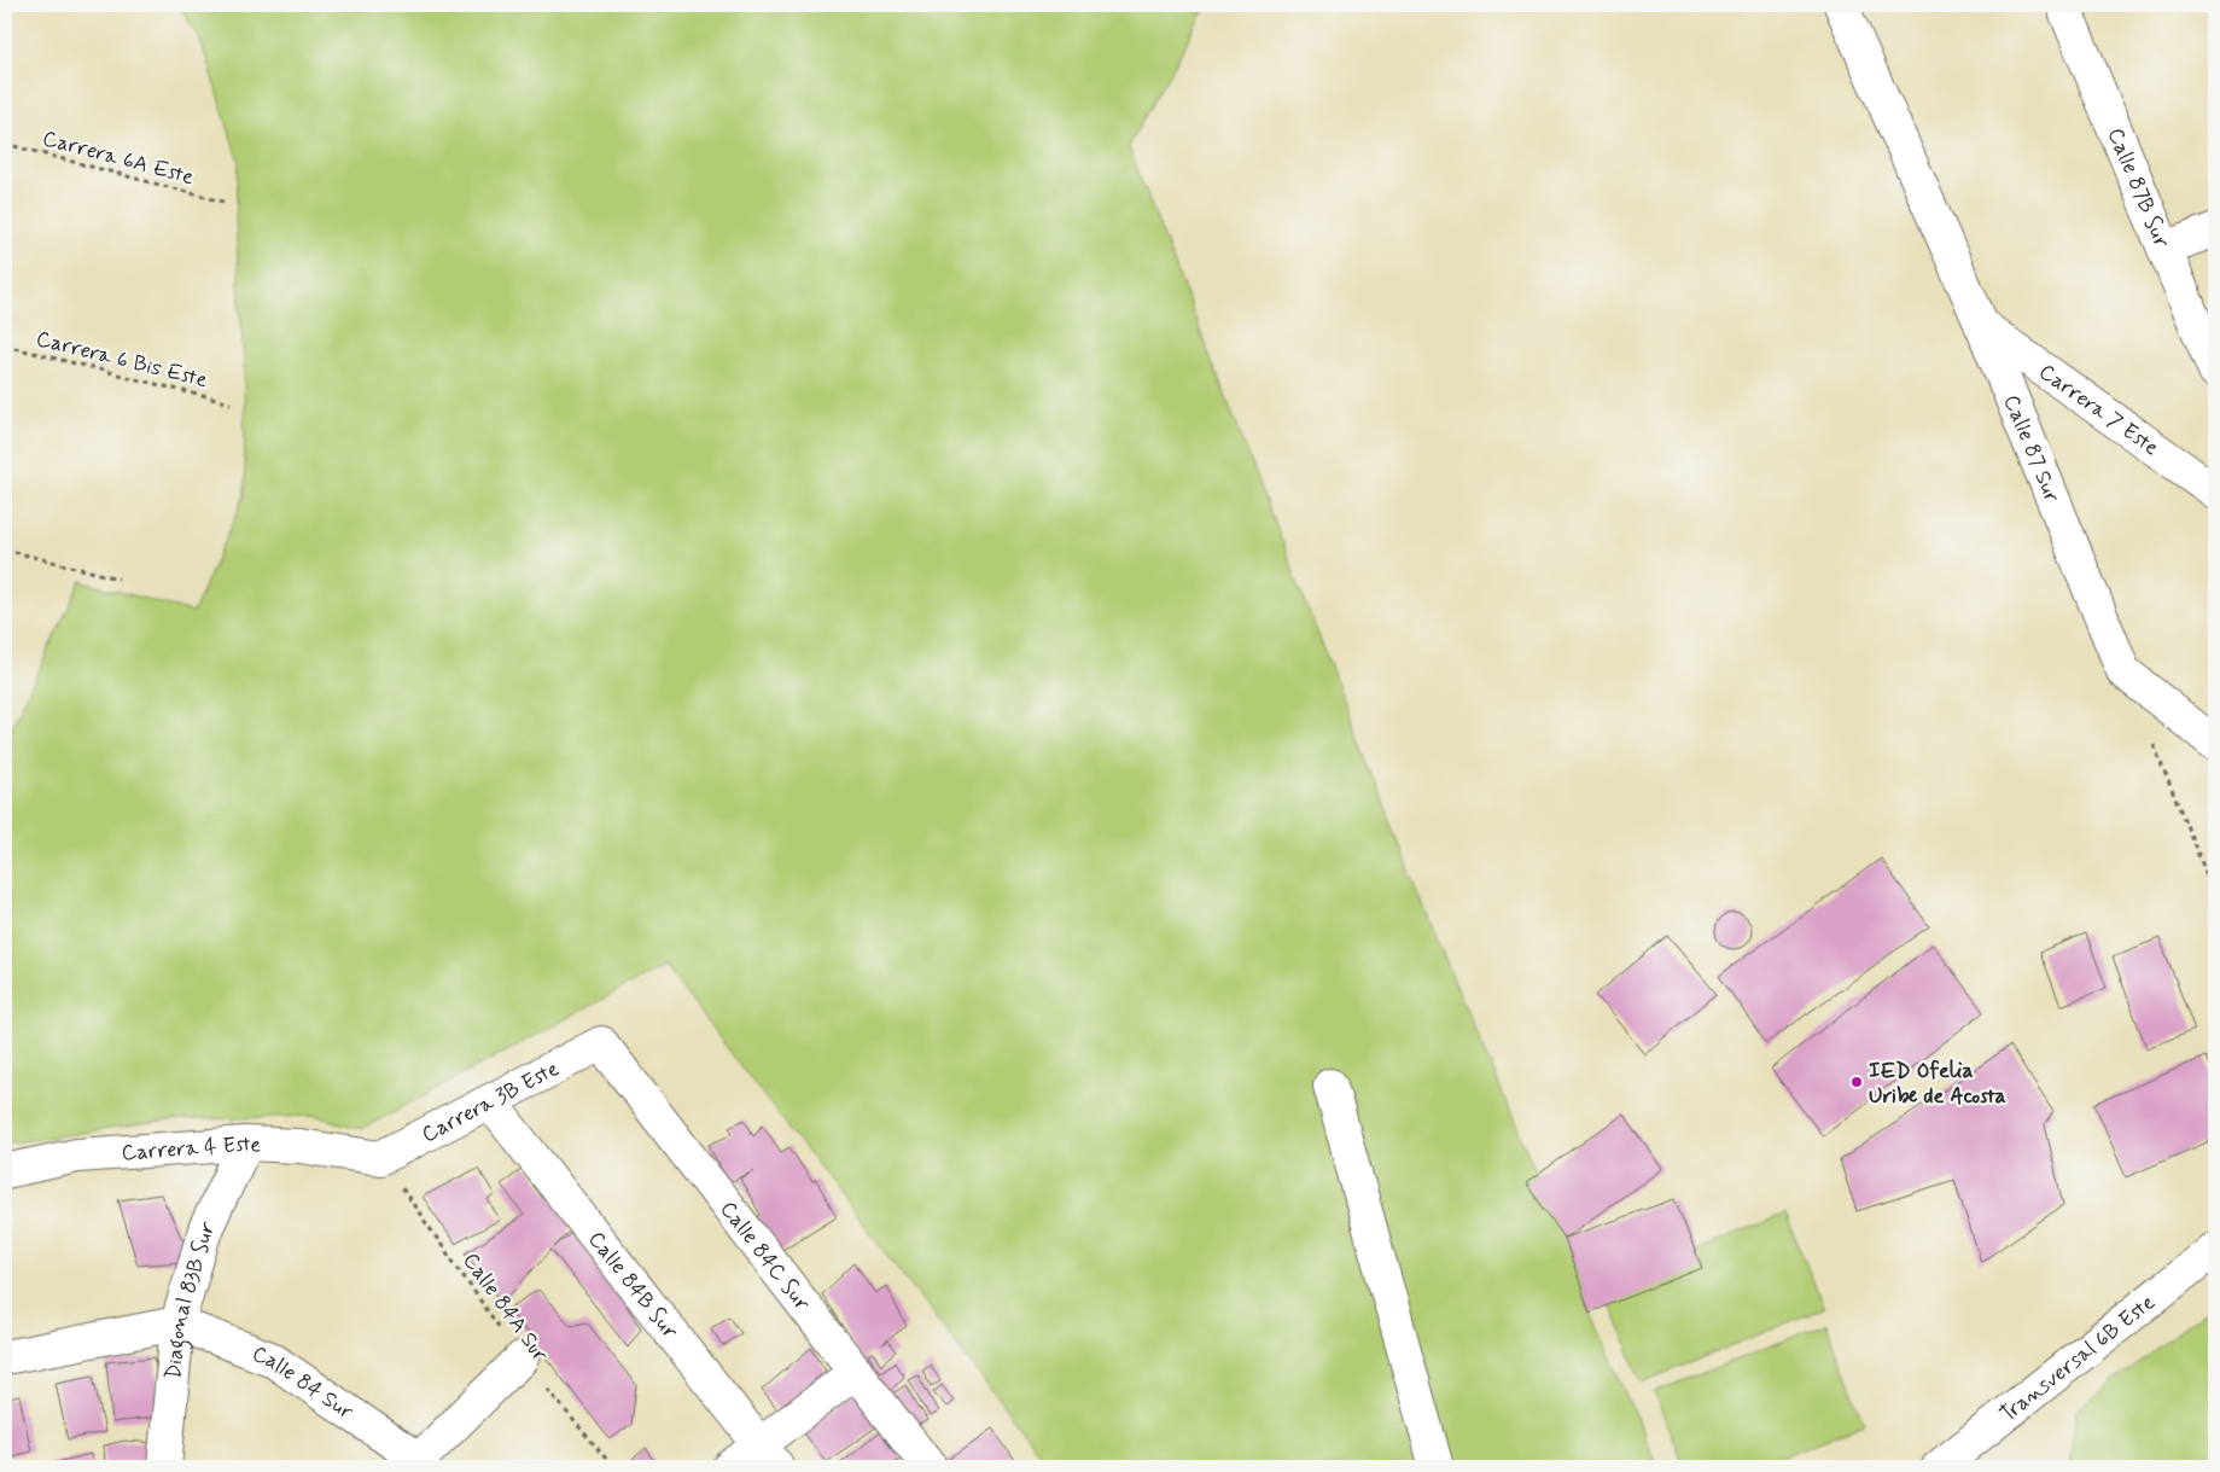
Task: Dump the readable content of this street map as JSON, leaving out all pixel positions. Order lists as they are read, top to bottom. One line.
{"streets":{"street":["Calle 87B Sur","Carrera 7 Este","Calle 87 Sur","Carrera 3B Este","Carrera 4 Este","Calle 84C Sur","Calle 84B Sur","Diagonal 83B Sur","Transversal 6B Este","Calle 84 Sur"],"path":["Carrera 6A Este","Carrera 6 Bis Este","Calle 84A Sur"]},"crossings":[["Carrera 7 Este","Calle 87 Sur"],["Carrera 3B Este","Carrera 4 Este"],["Carrera 3B Este","Calle 84C Sur"],["Carrera 3B Este","Calle 84B Sur"],["Carrera 3B Este","Calle 84A Sur"],["Carrera 4 Este","Diagonal 83B Sur"],["Carrera 4 Este","Calle 84A Sur"],["Diagonal 83B Sur","Calle 84 Sur"]],"places":["IED Ofelia Uribe de Acosta"]}
